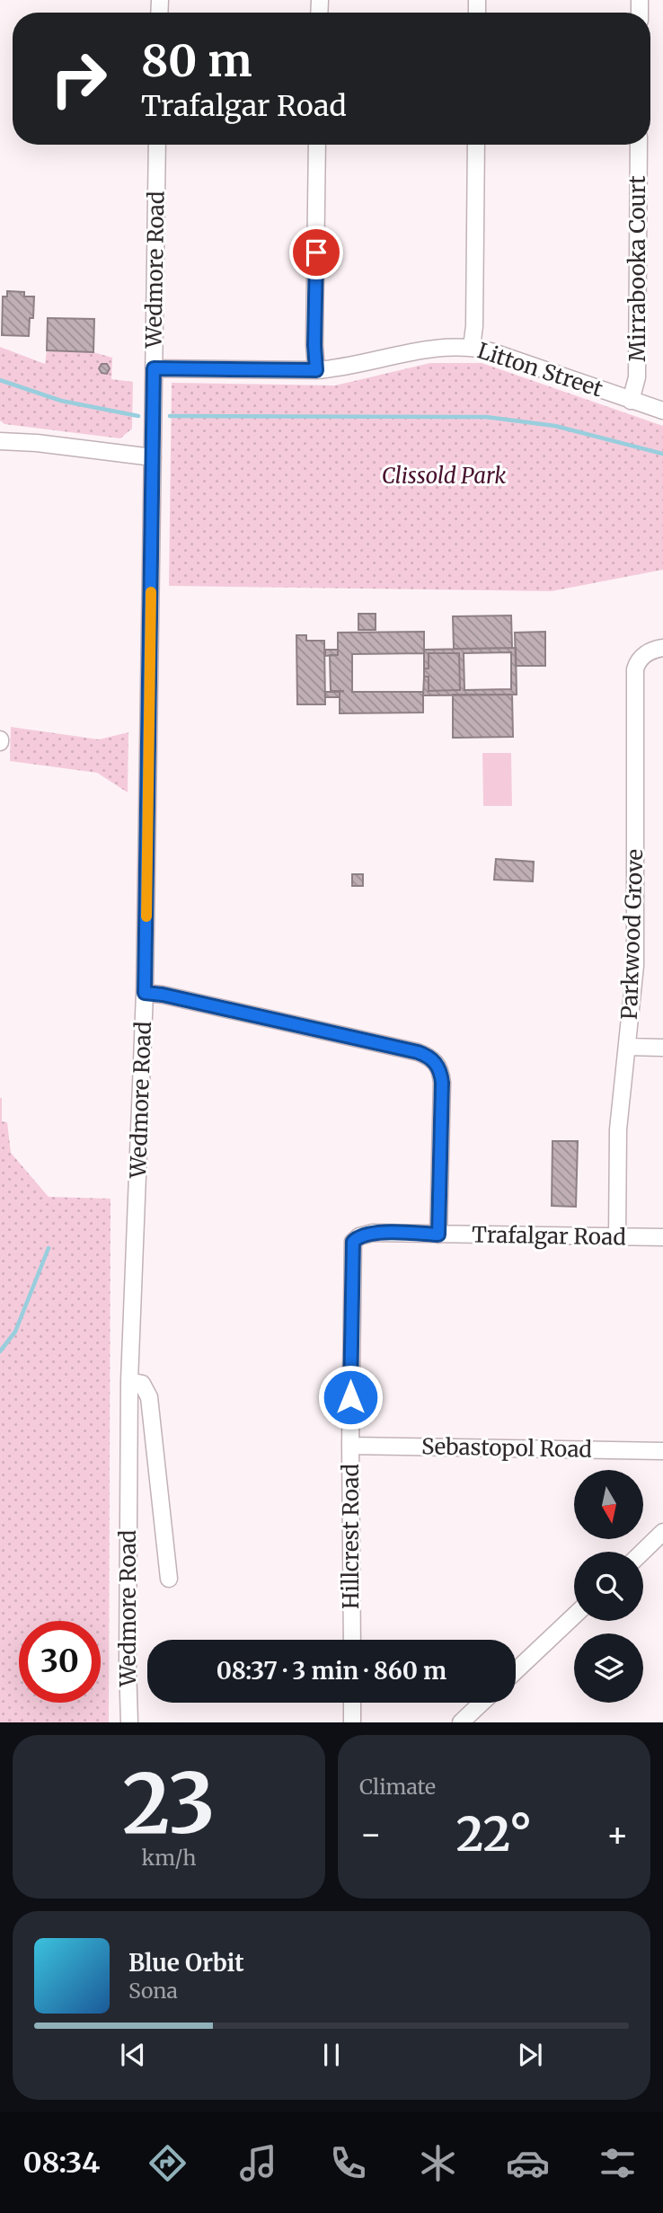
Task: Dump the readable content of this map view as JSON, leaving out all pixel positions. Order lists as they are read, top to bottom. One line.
{"streets":{"street":["Mirrabooka Court","Wedmore Road","Litton Street","Parkwood Grove","Trafalgar Road","Sebastopol Road","Hillcrest Road"]},"crossings":[["Mirrabooka Court","Litton Street"],["Wedmore Road","Litton Street"],["Parkwood Grove","Trafalgar Road"],["Trafalgar Road","Hillcrest Road"],["Sebastopol Road","Hillcrest Road"]],"parks":["Clissold Park"],"north":"bottom","page":{"turn":["80 m","Trafalgar Road"],"limit":"30","trip":"08:37 · 3 min · 860 m","tile":[["23","km/h"],"Climate"],"heat":["−","22°","+"],"song":["Blue Orbit","Sona"],"tabs":"08:34"}}
